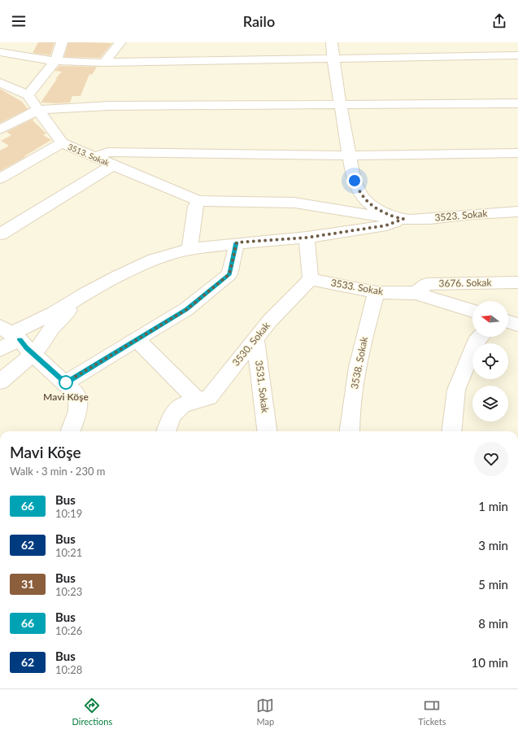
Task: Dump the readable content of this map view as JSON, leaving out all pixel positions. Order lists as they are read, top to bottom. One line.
{"streets":{"street":["3513. Sokak","3523. Sokak","3676. Sokak","3533. Sokak","3530. Sokak","3538. Sokak","3531. Sokak"]},"crossings":[["3513. Sokak","3523. Sokak"],["3676. Sokak","3533. Sokak"],["3533. Sokak","3530. Sokak"],["3533. Sokak","3538. Sokak"],["3530. Sokak","3531. Sokak"]],"places":["Mavi Köşe"],"lines":["bus line 66"],"north":"left","page":{"header":"Railo","heading":["Mavi Köşe","Walk · 3 min · 230 m"],"list":[{"mark":"66","name":"Bus","note":"10:19","value":"1 min"},{"mark":"62","name":"Bus","note":"10:21","value":"3 min"},{"mark":"31","name":"Bus","note":"10:23","value":"5 min"},{"mark":"66","name":"Bus","note":"10:26","value":"8 min"},{"mark":"62","name":"Bus","note":"10:28","value":"10 min"}],"tabs":["Directions","Map","Tickets"]}}
